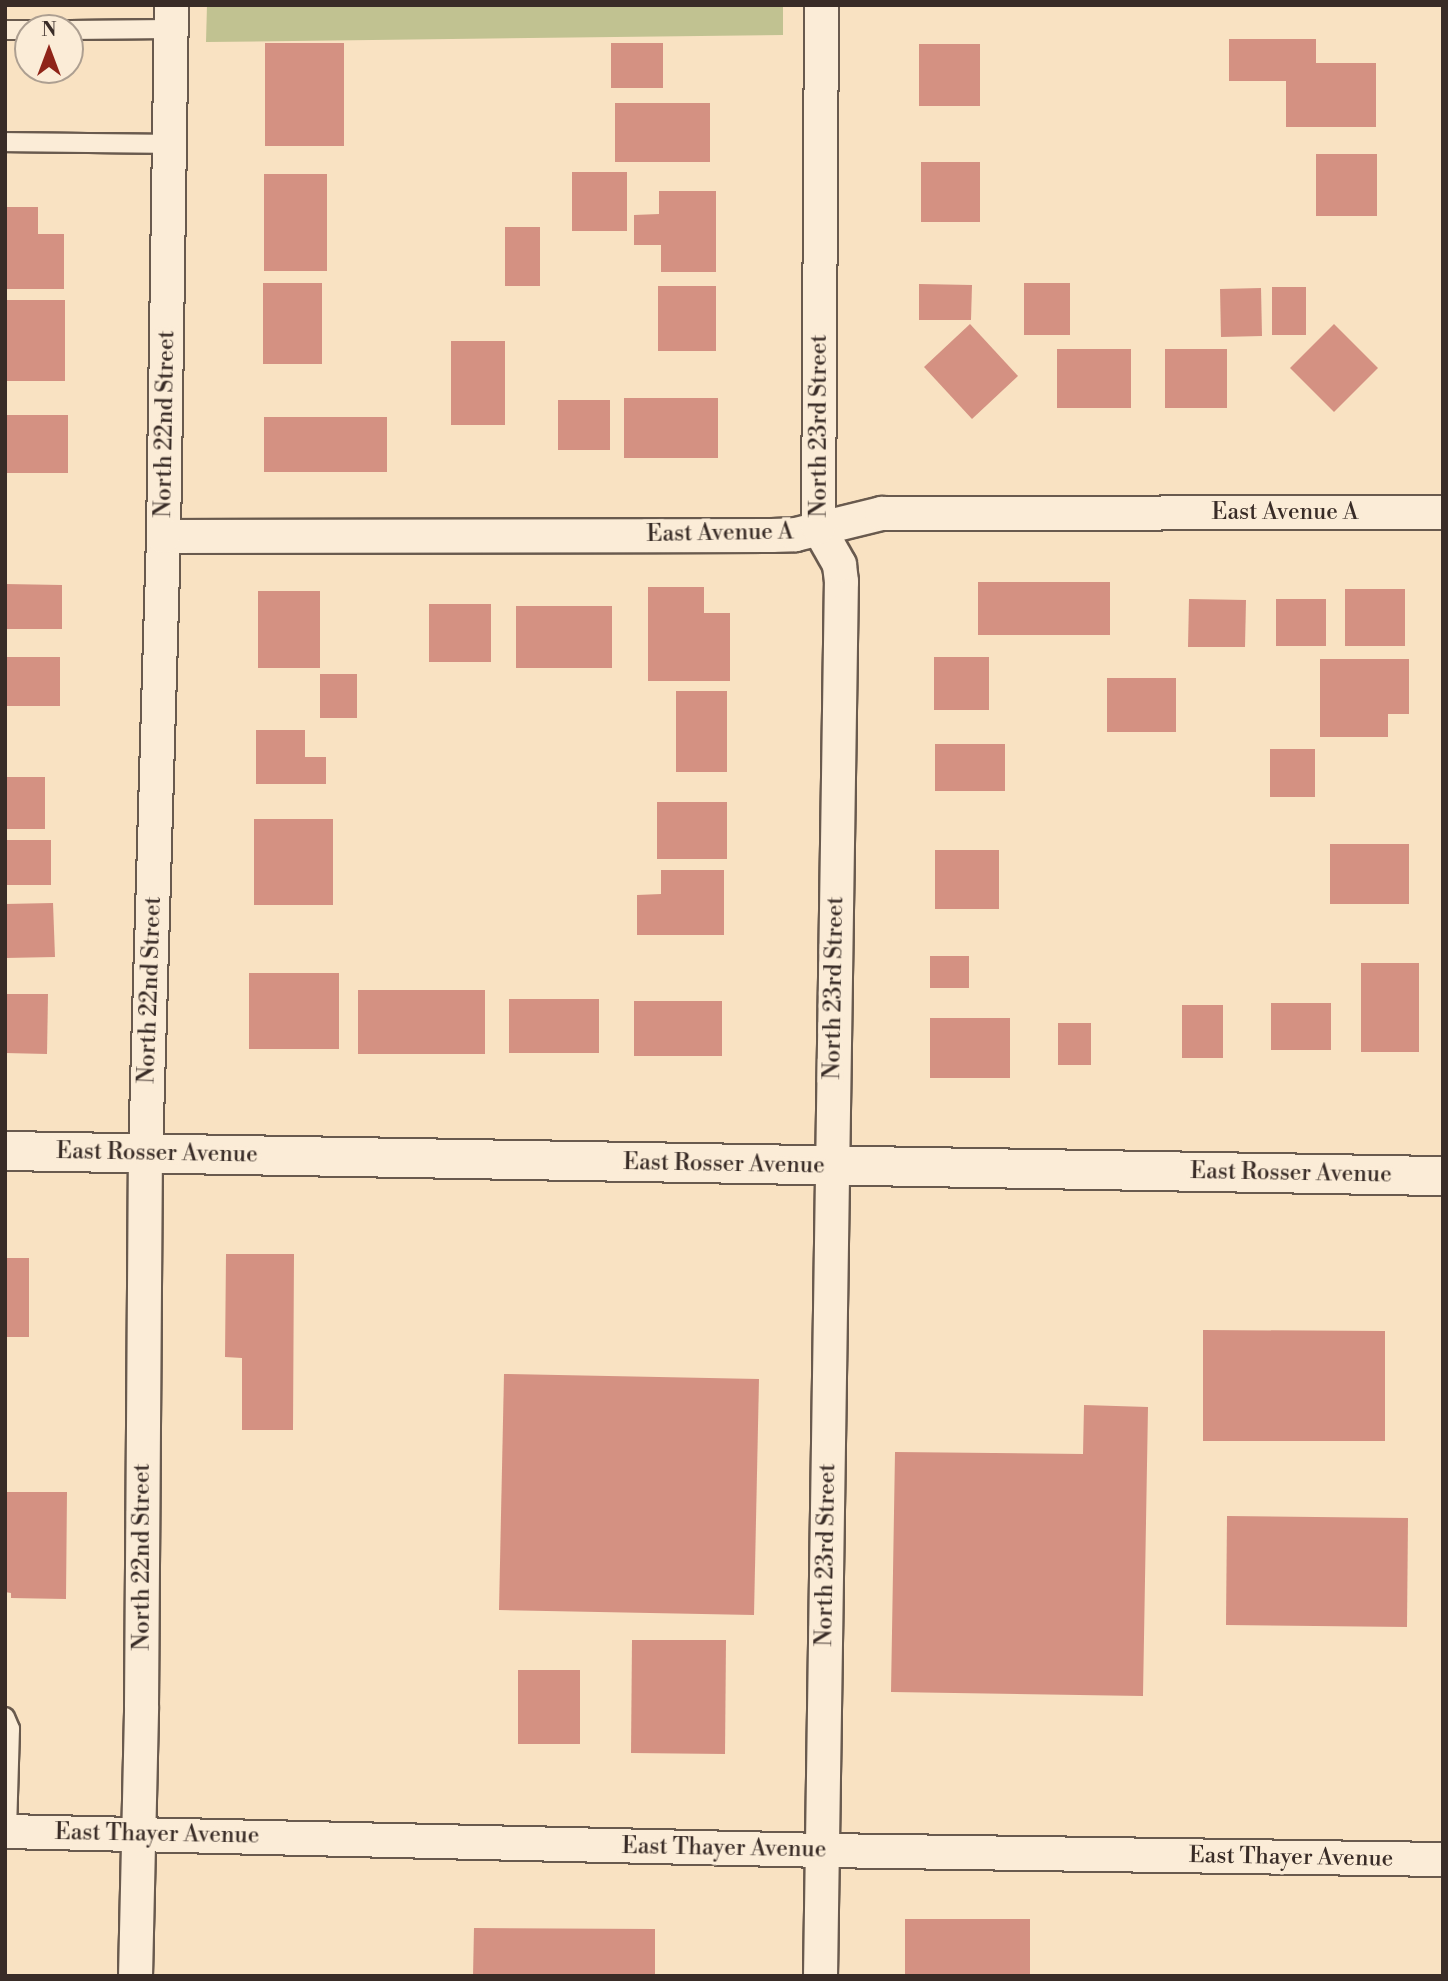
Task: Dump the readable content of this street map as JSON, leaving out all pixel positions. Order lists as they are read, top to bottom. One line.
{"streets":{"street":["North 22nd Street","North 23rd Street","East Avenue A","East Rosser Avenue","East Thayer Avenue"]},"crossings":[["North 22nd Street","East Avenue A"],["North 22nd Street","East Rosser Avenue"],["North 22nd Street","East Thayer Avenue"],["North 23rd Street","East Avenue A"],["North 23rd Street","East Rosser Avenue"],["North 23rd Street","East Thayer Avenue"]],"north":"top"}
